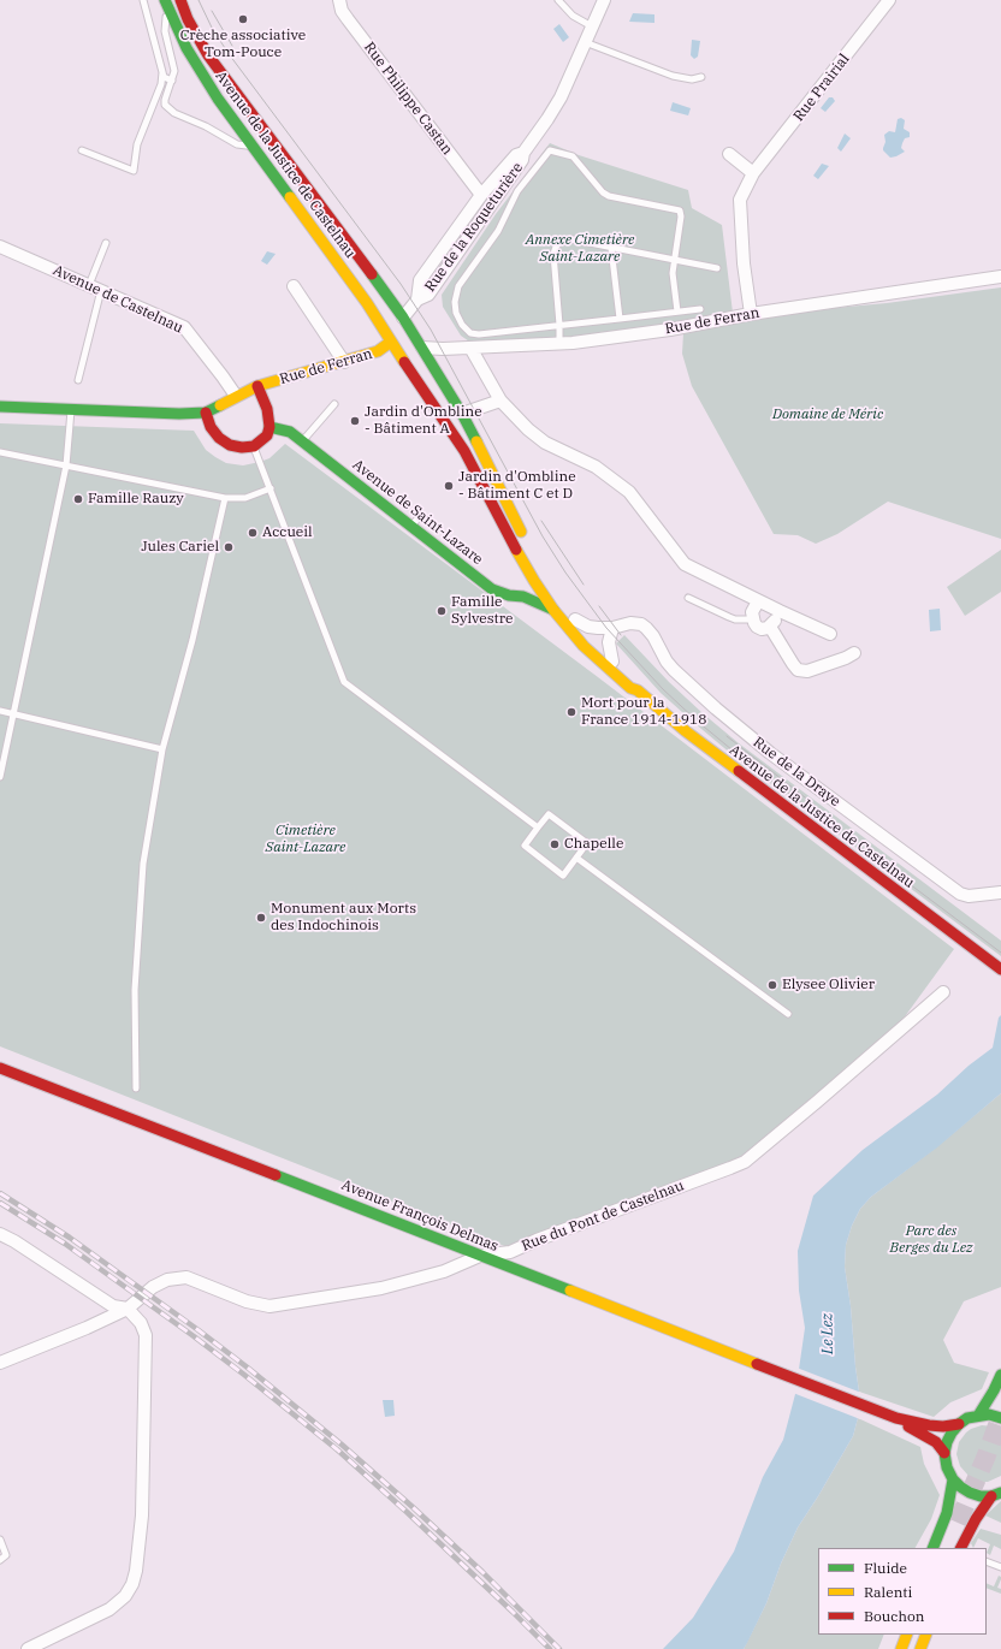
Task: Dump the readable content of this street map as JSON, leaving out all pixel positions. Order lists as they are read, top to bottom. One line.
{"streets":{"main road":["Avenue de la Justice de Castelnau","Rue de Ferran","Avenue de Saint-Lazare","Avenue François Delmas"],"street":["Rue Prairial","Rue Philippe Castan","Rue de la Roqueturière","Avenue de Castelnau","Rue de la Draye","Rue du Pont de Castelnau"]},"crossings":[["Rue Prairial","Rue de Ferran"],["Rue Philippe Castan","Rue de la Roqueturière"],["Avenue de la Justice de Castelnau","Rue de la Roqueturière"],["Avenue de la Justice de Castelnau","Rue de Ferran"],["Avenue de la Justice de Castelnau","Avenue de Saint-Lazare"],["Avenue de la Justice de Castelnau","Rue de la Draye"],["Rue de la Roqueturière","Rue de Ferran"],["Avenue de Castelnau","Rue de Ferran"],["Avenue de Castelnau","Avenue de Saint-Lazare"],["Rue de Ferran","Avenue de Saint-Lazare"],["Avenue François Delmas","Rue du Pont de Castelnau"]],"water":["Le Lez"],"parks":["Annexe Cimetière Saint-Lazare","Domaine de Méric","Cimetière Saint-Lazare","Parc des Berges du Lez"],"places":["Crèche associative Tom-Pouce","Jardin d'Ombline - Bâtiment A","Jardin d'Ombline - Bâtiment C et D","Famille Rauzy","Accueil","Jules Cariel","Famille Sylvestre","Mort pour la France 1914-1918","Chapelle","Monument aux Morts des Indochinois","Elysee Olivier"],"legend":["Fluide","Ralenti","Bouchon"]}
